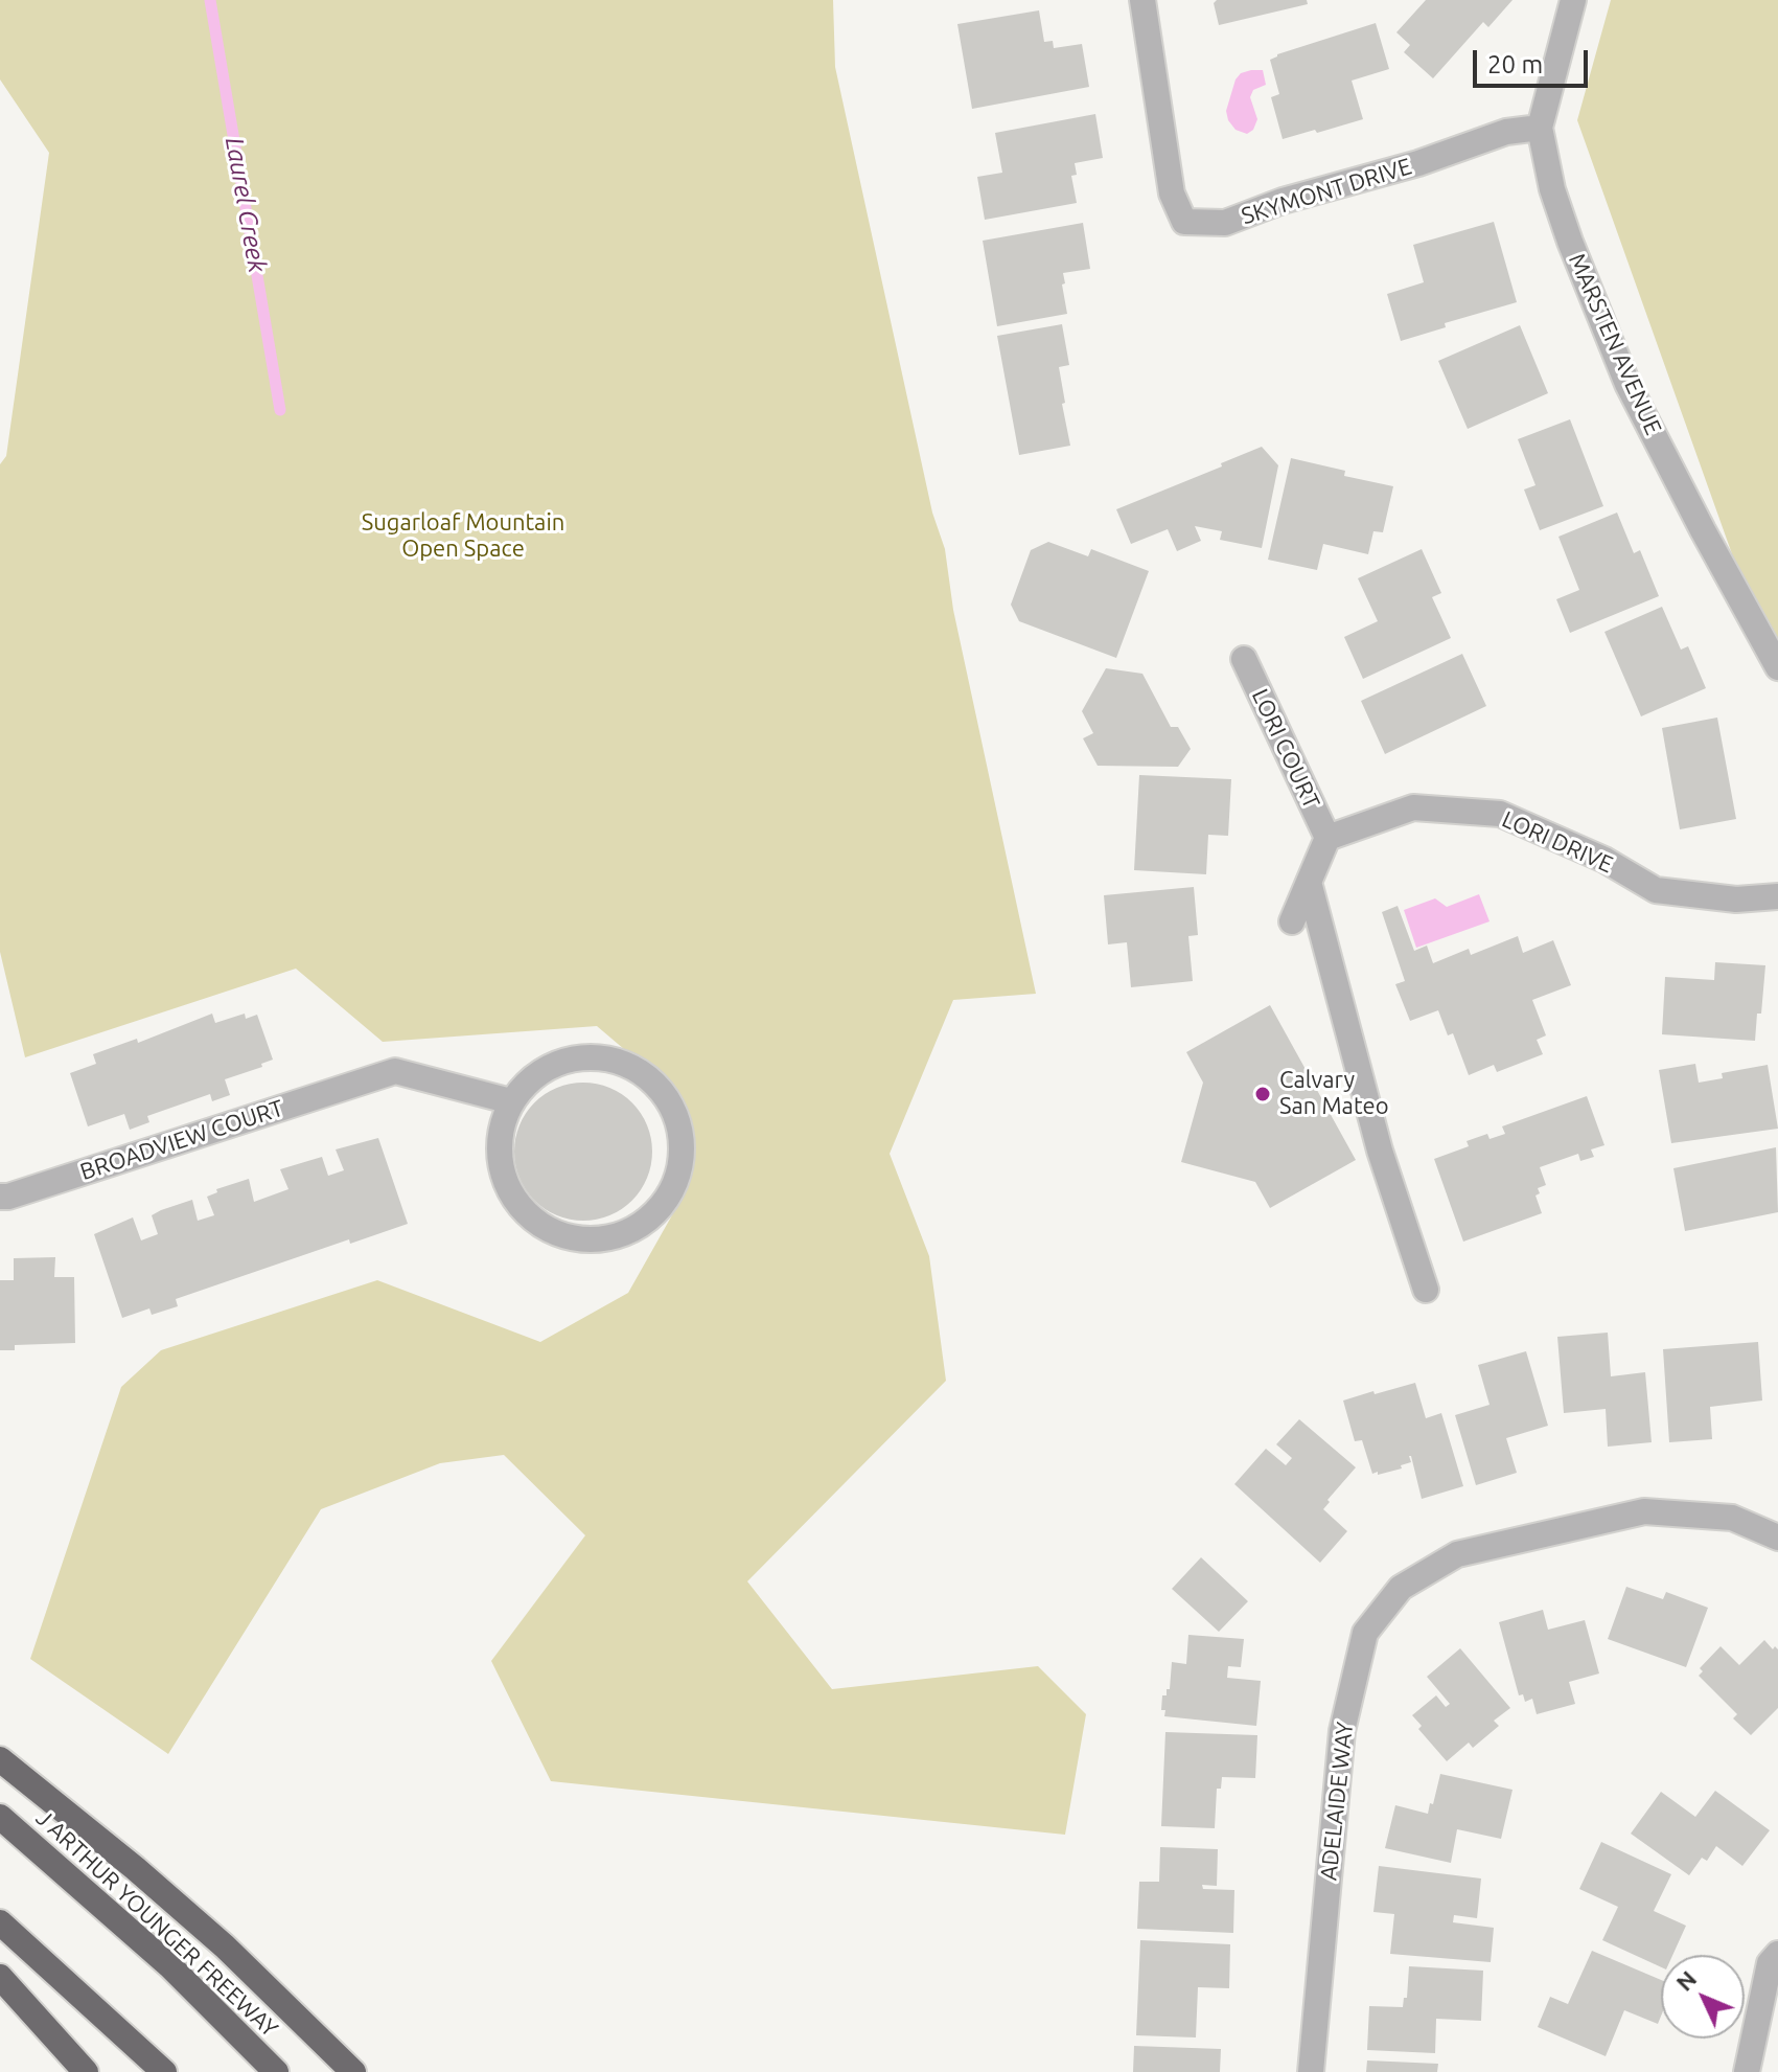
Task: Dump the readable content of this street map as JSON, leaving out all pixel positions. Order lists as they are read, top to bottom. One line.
{"streets":{"highway":["J ARTHUR YOUNGER FREEWAY"],"street":["SKYMONT DRIVE","MARSTEN AVENUE","LORI COURT","LORI DRIVE","BROADVIEW COURT","ADELAIDE WAY"]},"crossings":[["SKYMONT DRIVE","MARSTEN AVENUE"],["LORI COURT","LORI DRIVE"]],"water":["Laurel Creek"],"parks":["Sugarloaf Mountain Open Space"],"places":["Calvary San Mateo"],"scale_bar":"20 m","north":"top left"}
